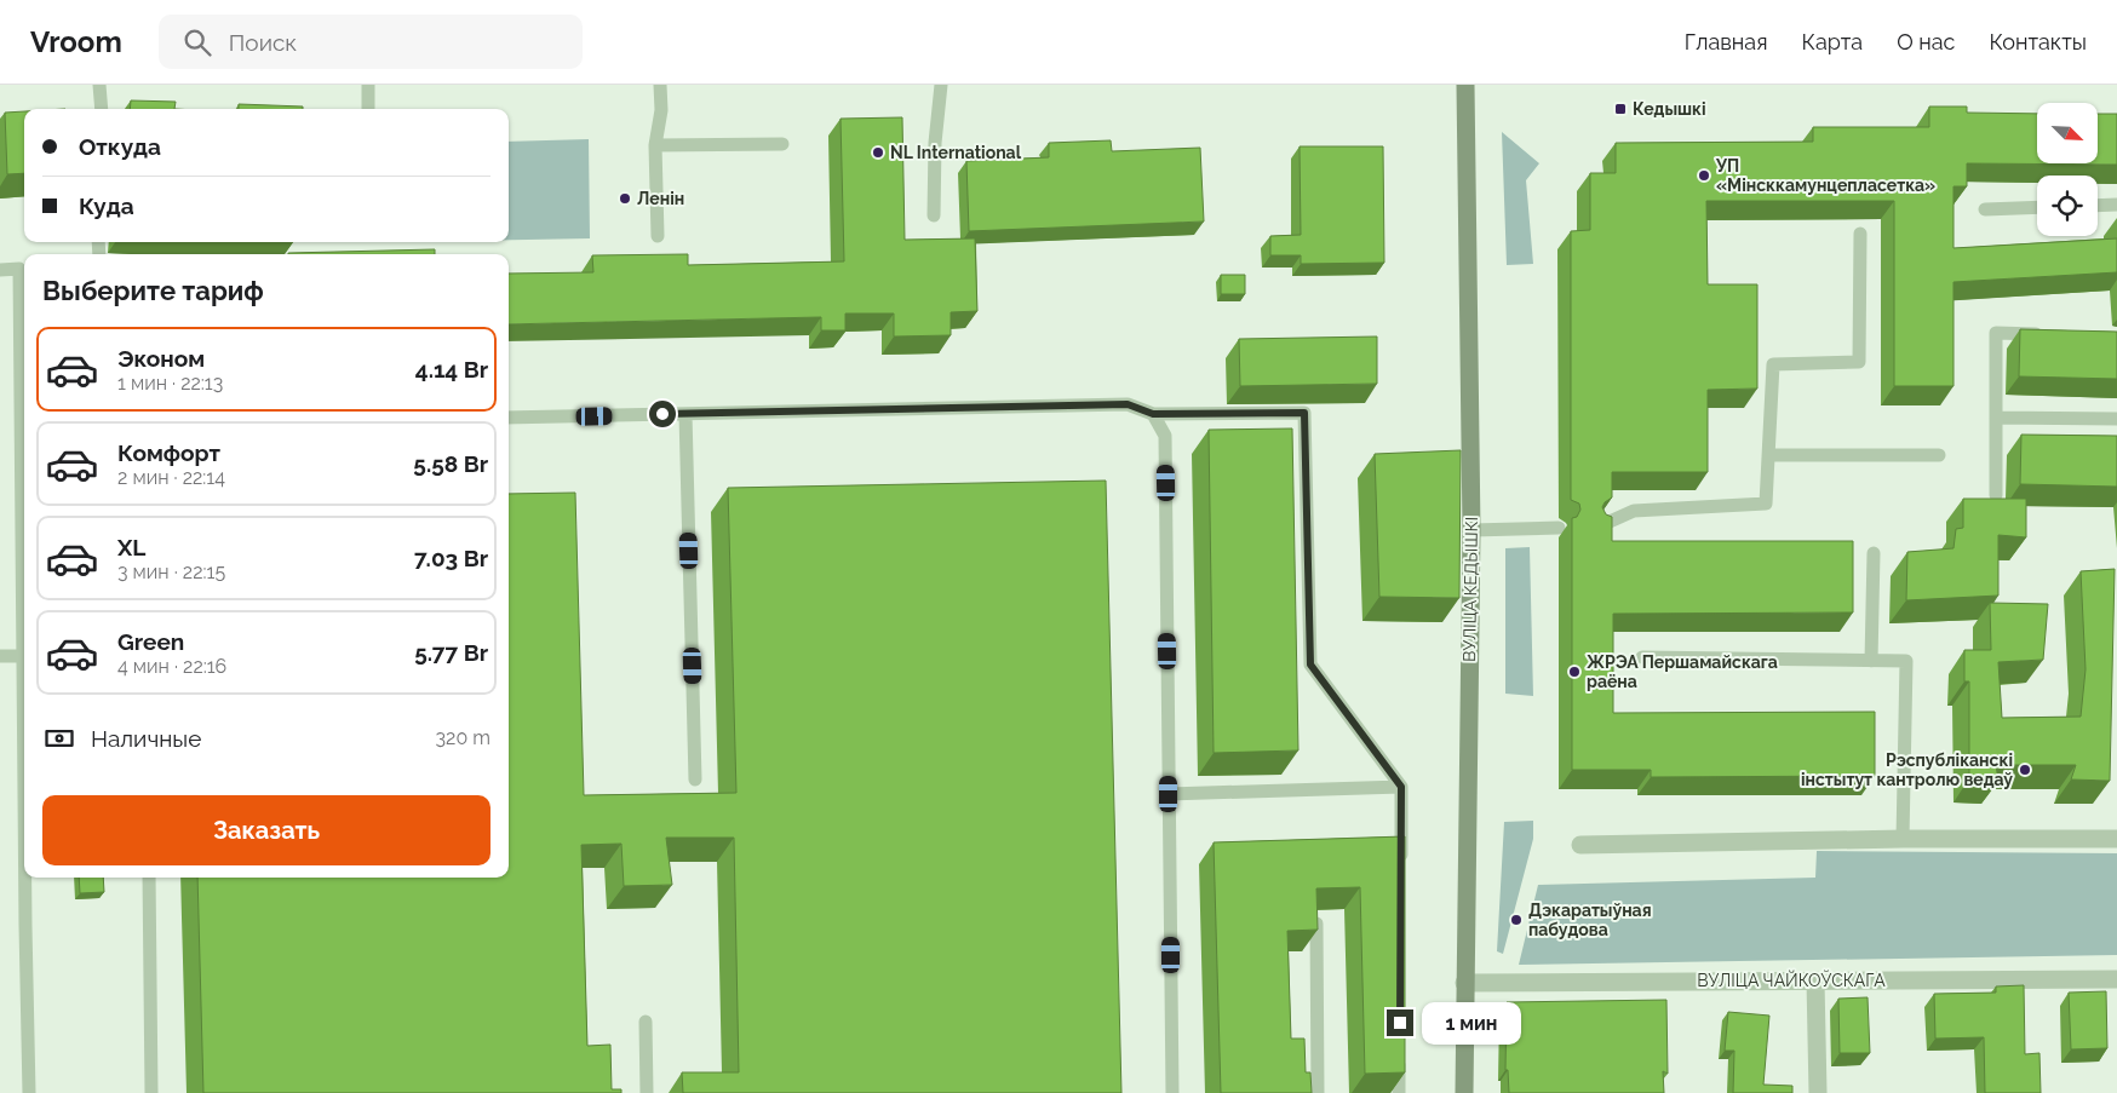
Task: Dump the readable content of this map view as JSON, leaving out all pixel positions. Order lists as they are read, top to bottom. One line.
{"streets":{"street":["ВУЛІЦА КЕДЫШКІ","ВУЛІЦА ЧАЙКОЎСКАГА"]},"crossings":[["ВУЛІЦА КЕДЫШКІ","ВУЛІЦА ЧАЙКОЎСКАГА"]],"places":{"transit":["Кедышкі"],"other":["NL International","УП «Мінсккамунцепласетка»","Ленін","ЖРЭА Першамайскага раёна","Рэспубліканскі інстытут кантролю ведаў","Дэкаратыўная пабудова"]},"north":"bottom right","page":{"header":"Vroom","search":"Поиск","nav":["Главная","Карта","О нас","Контакты"],"banner":["Откуда","Куда"],"heading":"Выберите тариф","list":[{"name":"Эконом","note":"1 мин · 22:13","value":"4.14 Br"},{"name":"Комфорт","note":"2 мин · 22:14","value":"5.58 Br"},{"name":"XL","note":"3 мин · 22:15","value":"7.03 Br"},{"name":"Green","note":"4 мин · 22:16","value":"5.77 Br"}],"pay":["Наличные","320 m"],"buttons":"Заказать","bubble":"1 мин"}}
